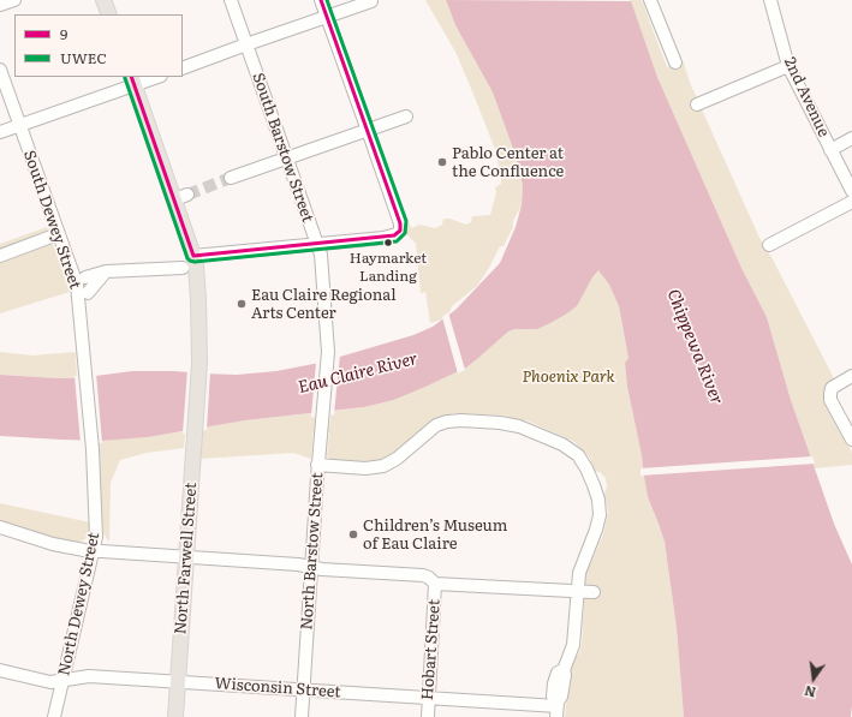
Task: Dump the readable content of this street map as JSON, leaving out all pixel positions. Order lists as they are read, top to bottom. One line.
{"streets":{"main road":["North Farwell Street"],"street":["2nd Avenue","South Barstow Street","South Dewey Street","North Barstow Street","North Dewey Street","Hobart Street","Wisconsin Street"]},"crossings":[["South Barstow Street","North Barstow Street"],["South Dewey Street","North Dewey Street"],["North Barstow Street","Wisconsin Street"],["North Farwell Street","Wisconsin Street"],["North Dewey Street","Wisconsin Street"],["Hobart Street","Wisconsin Street"]],"water":["Chippewa River","Eau Claire River"],"parks":["Phoenix Park"],"places":["Pablo Center at the Confluence","Haymarket Landing","Eau Claire Regional Arts Center","Children’s Museum of Eau Claire"],"lines":["transit line 9","transit line UWEC"],"legend":["9","UWEC"],"north":"bottom"}
